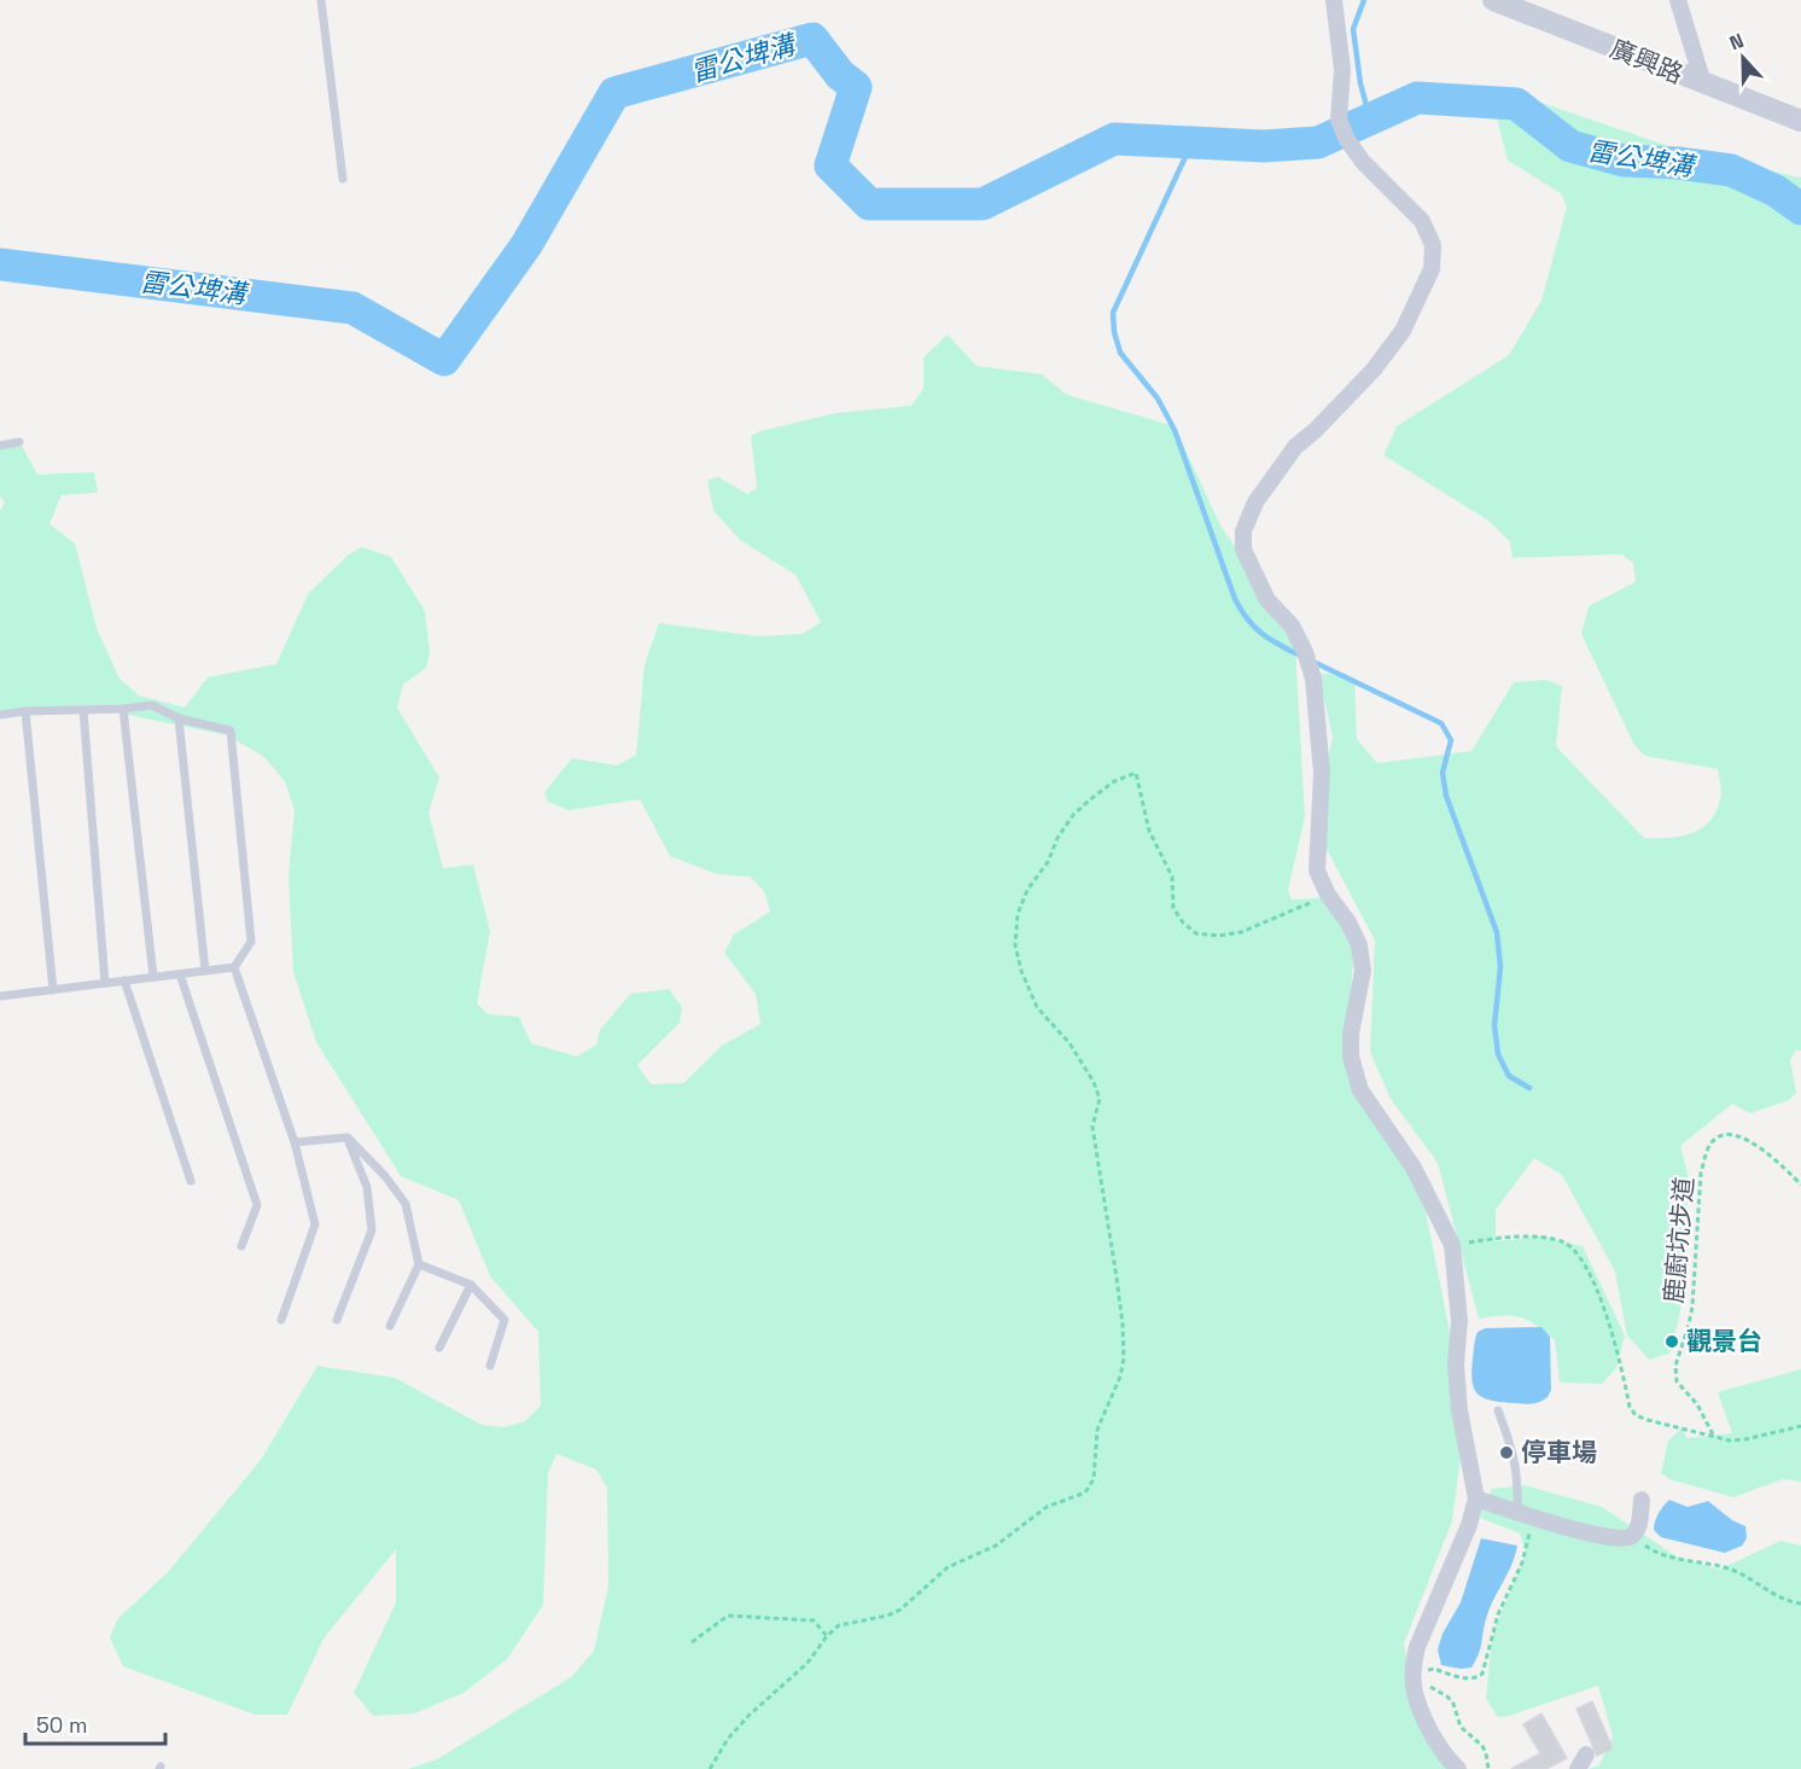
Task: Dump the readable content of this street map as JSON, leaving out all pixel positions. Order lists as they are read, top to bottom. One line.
{"streets":{"street":["廣興路"],"path":["鹿廚坑步道"]},"water":["雷公埤溝"],"places":["觀景台","停車場"],"scale_bar":"50 m","north":"top"}
